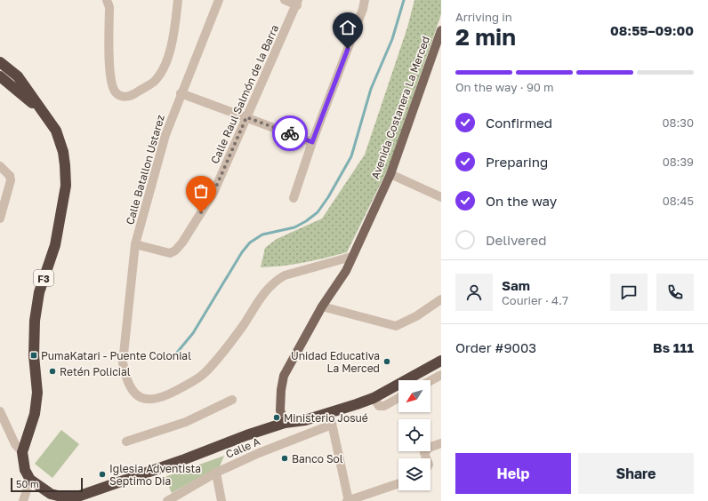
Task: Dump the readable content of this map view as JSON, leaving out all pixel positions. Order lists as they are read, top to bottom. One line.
{"streets":{"highway":["F3"],"main road":["Avenida Costanera La Merced"],"street":["Calle Raul Salmón de la Barra","Calle Batallon Ustarez","Calle A"]},"crossings":[["Calle Raul Salmón de la Barra","Calle Batallon Ustarez"],["Avenida Costanera La Merced","Calle Batallon Ustarez"]],"places":{"transit":["PumaKatari - Puente Colonial"],"other":["Unidad Educativa La Merced","Retén Policial","Ministerio Josué","Banco Sol","Iglesia Adventista Septimo Dia"]},"scale_bar":"50 m","north":"bottom left","page":{"heading":["2 min","Arriving in","08:55–09:00"],"panel":["Sam","Courier · 4.7","Order #9003","Bs 111"],"bar":"On the way · 90 m","list":[["Confirmed","08:30"],["Preparing","08:39"],["On the way","08:45"],"Delivered"],"buttons":["Help","Share"],"scale":"50 m"}}
